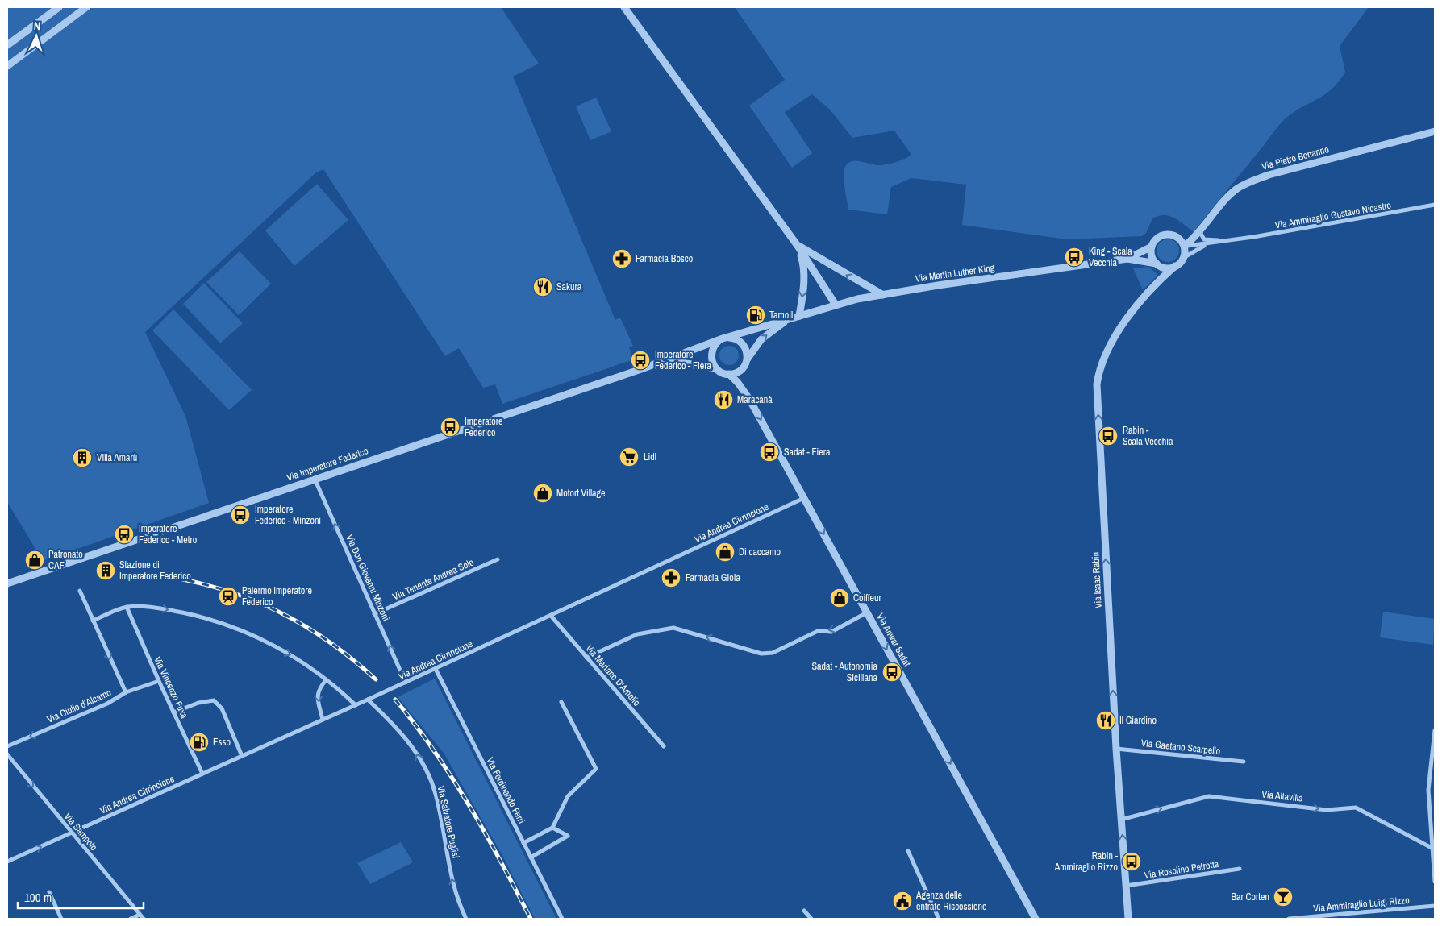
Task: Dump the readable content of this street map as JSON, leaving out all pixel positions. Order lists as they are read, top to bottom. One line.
{"streets":{"street":["Via Pietro Bonanno","Via Ammiraglio Gustavo Nicastro","Via Martin Luther King","Via Imperatore Federico","Via Andrea Cirrincione","Via Don Giovanni Minzoni","Via Tenente Andrea Sole","Via Isaac Rabin","Via Anwar Sadat","Via Mariano D'Amelio","Via Vincenzo Fuxa","Via Ciullo d'Alcamo","Via Gaetano Scarpello","Via Ferdinando Ferri","Via Altavilla","Via Salvatore Puglisi","Via Sampolo","Via Rosolino Petrotta","Via Ammiraglio Luigi Rizzo"]},"crossings":[["Via Pietro Bonanno","Via Ammiraglio Gustavo Nicastro"],["Via Pietro Bonanno","Via Martin Luther King"],["Via Pietro Bonanno","Via Isaac Rabin"],["Via Ammiraglio Gustavo Nicastro","Via Martin Luther King"],["Via Ammiraglio Gustavo Nicastro","Via Isaac Rabin"],["Via Martin Luther King","Via Isaac Rabin"],["Via Martin Luther King","Via Anwar Sadat"],["Via Imperatore Federico","Via Don Giovanni Minzoni"],["Via Andrea Cirrincione","Via Don Giovanni Minzoni"],["Via Andrea Cirrincione","Via Anwar Sadat"],["Via Andrea Cirrincione","Via Mariano D'Amelio"],["Via Andrea Cirrincione","Via Vincenzo Fuxa"],["Via Andrea Cirrincione","Via Ferdinando Ferri"],["Via Andrea Cirrincione","Via Salvatore Puglisi"],["Via Andrea Cirrincione","Via Sampolo"],["Via Don Giovanni Minzoni","Via Tenente Andrea Sole"],["Via Isaac Rabin","Via Gaetano Scarpello"],["Via Isaac Rabin","Via Altavilla"],["Via Isaac Rabin","Via Rosolino Petrotta"],["Via Vincenzo Fuxa","Via Ciullo d'Alcamo"]],"one_way":["Via Don Giovanni Minzoni","Via Isaac Rabin","Via Anwar Sadat","Via Ciullo d'Alcamo","Via Altavilla","Via Salvatore Puglisi","Via Sampolo"],"places":{"bus stop":["King - Scala Vecchia","Imperatore Federico - Fiera","Imperatore Federico","Rabin - Scala Vecchia","Sadat - Fiera","Imperatore Federico - Minzoni","Imperatore Federico - Metro","Sadat - Autonomia Siciliana","Rabin - Ammiraglio Rizzo"],"pharmacy":["Farmacia Bosco","Farmacia Gioia"],"restaurant":["Sakura","Maracanà","Il Giardino"],"fuel station":["Tamoil","Esso"],"supermarket":["Lidl"],"building":["Villa Amarù","Stazione di Imperatore Federico"],"shop":["Motort Village","Di caccamo","Patronato CAF","Coiffeur"],"station":["Palermo Imperatore Federico"],"bar":["Bar Corten"],"public building":["Agenza delle entrate Riscossione"]},"scale_bar":"100 m","north":"top"}
